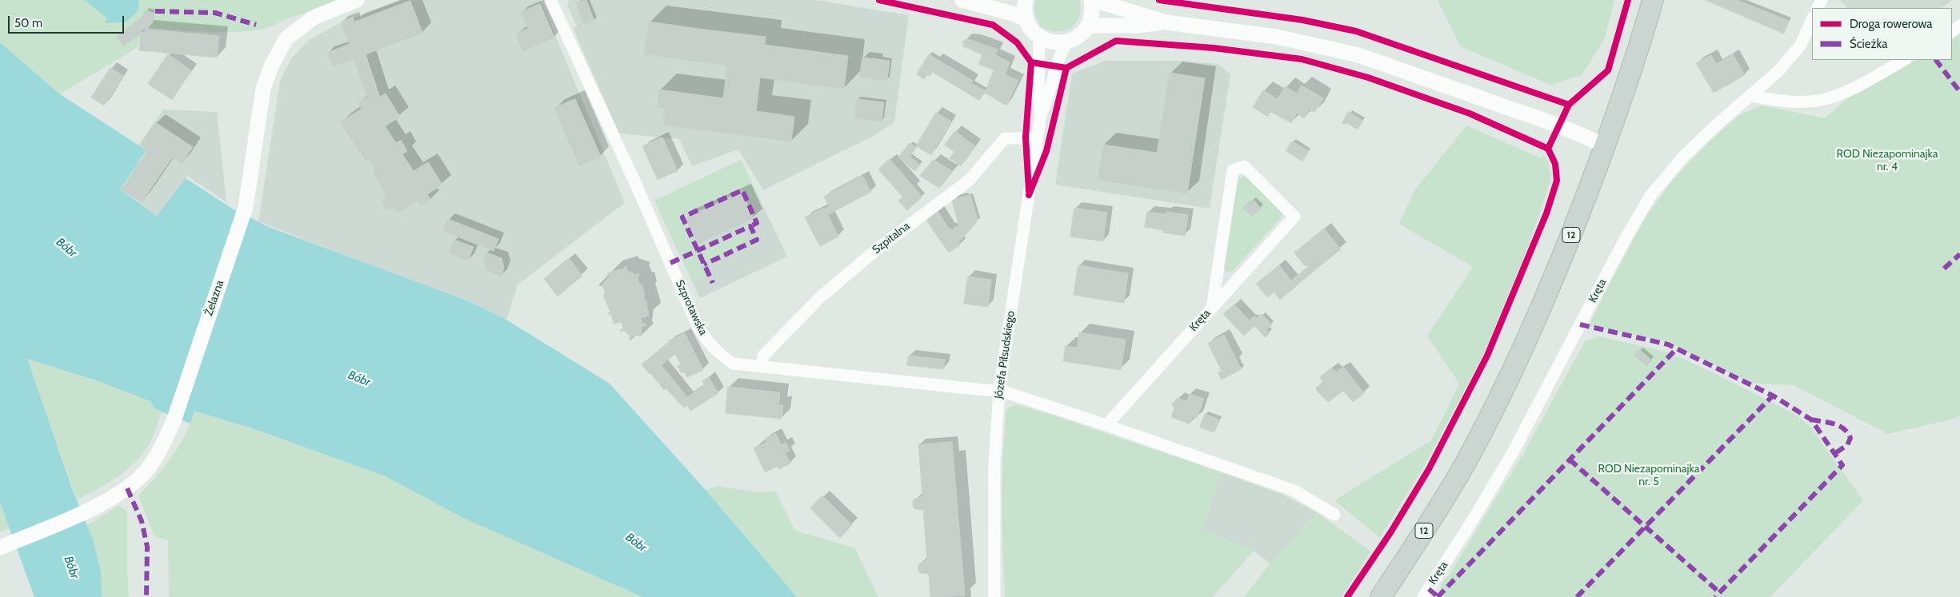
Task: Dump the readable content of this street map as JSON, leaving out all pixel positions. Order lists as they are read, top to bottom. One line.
{"streets":{"main road":["12"],"street":["Szpitalna","Kręta","Żelazna","Szprotawska","Józefa Piłsudskiego"]},"crossings":[["Szpitalna","Szprotawska"],["Szpitalna","Józefa Piłsudskiego"],["Szprotawska","Józefa Piłsudskiego"]],"water":["Bóbr"],"parks":["ROD Niezapominajka nr. 4","ROD Niezapominajka nr. 5"],"legend":["Droga rowerowa","Ścieżka"],"scale_bar":"50 m"}
